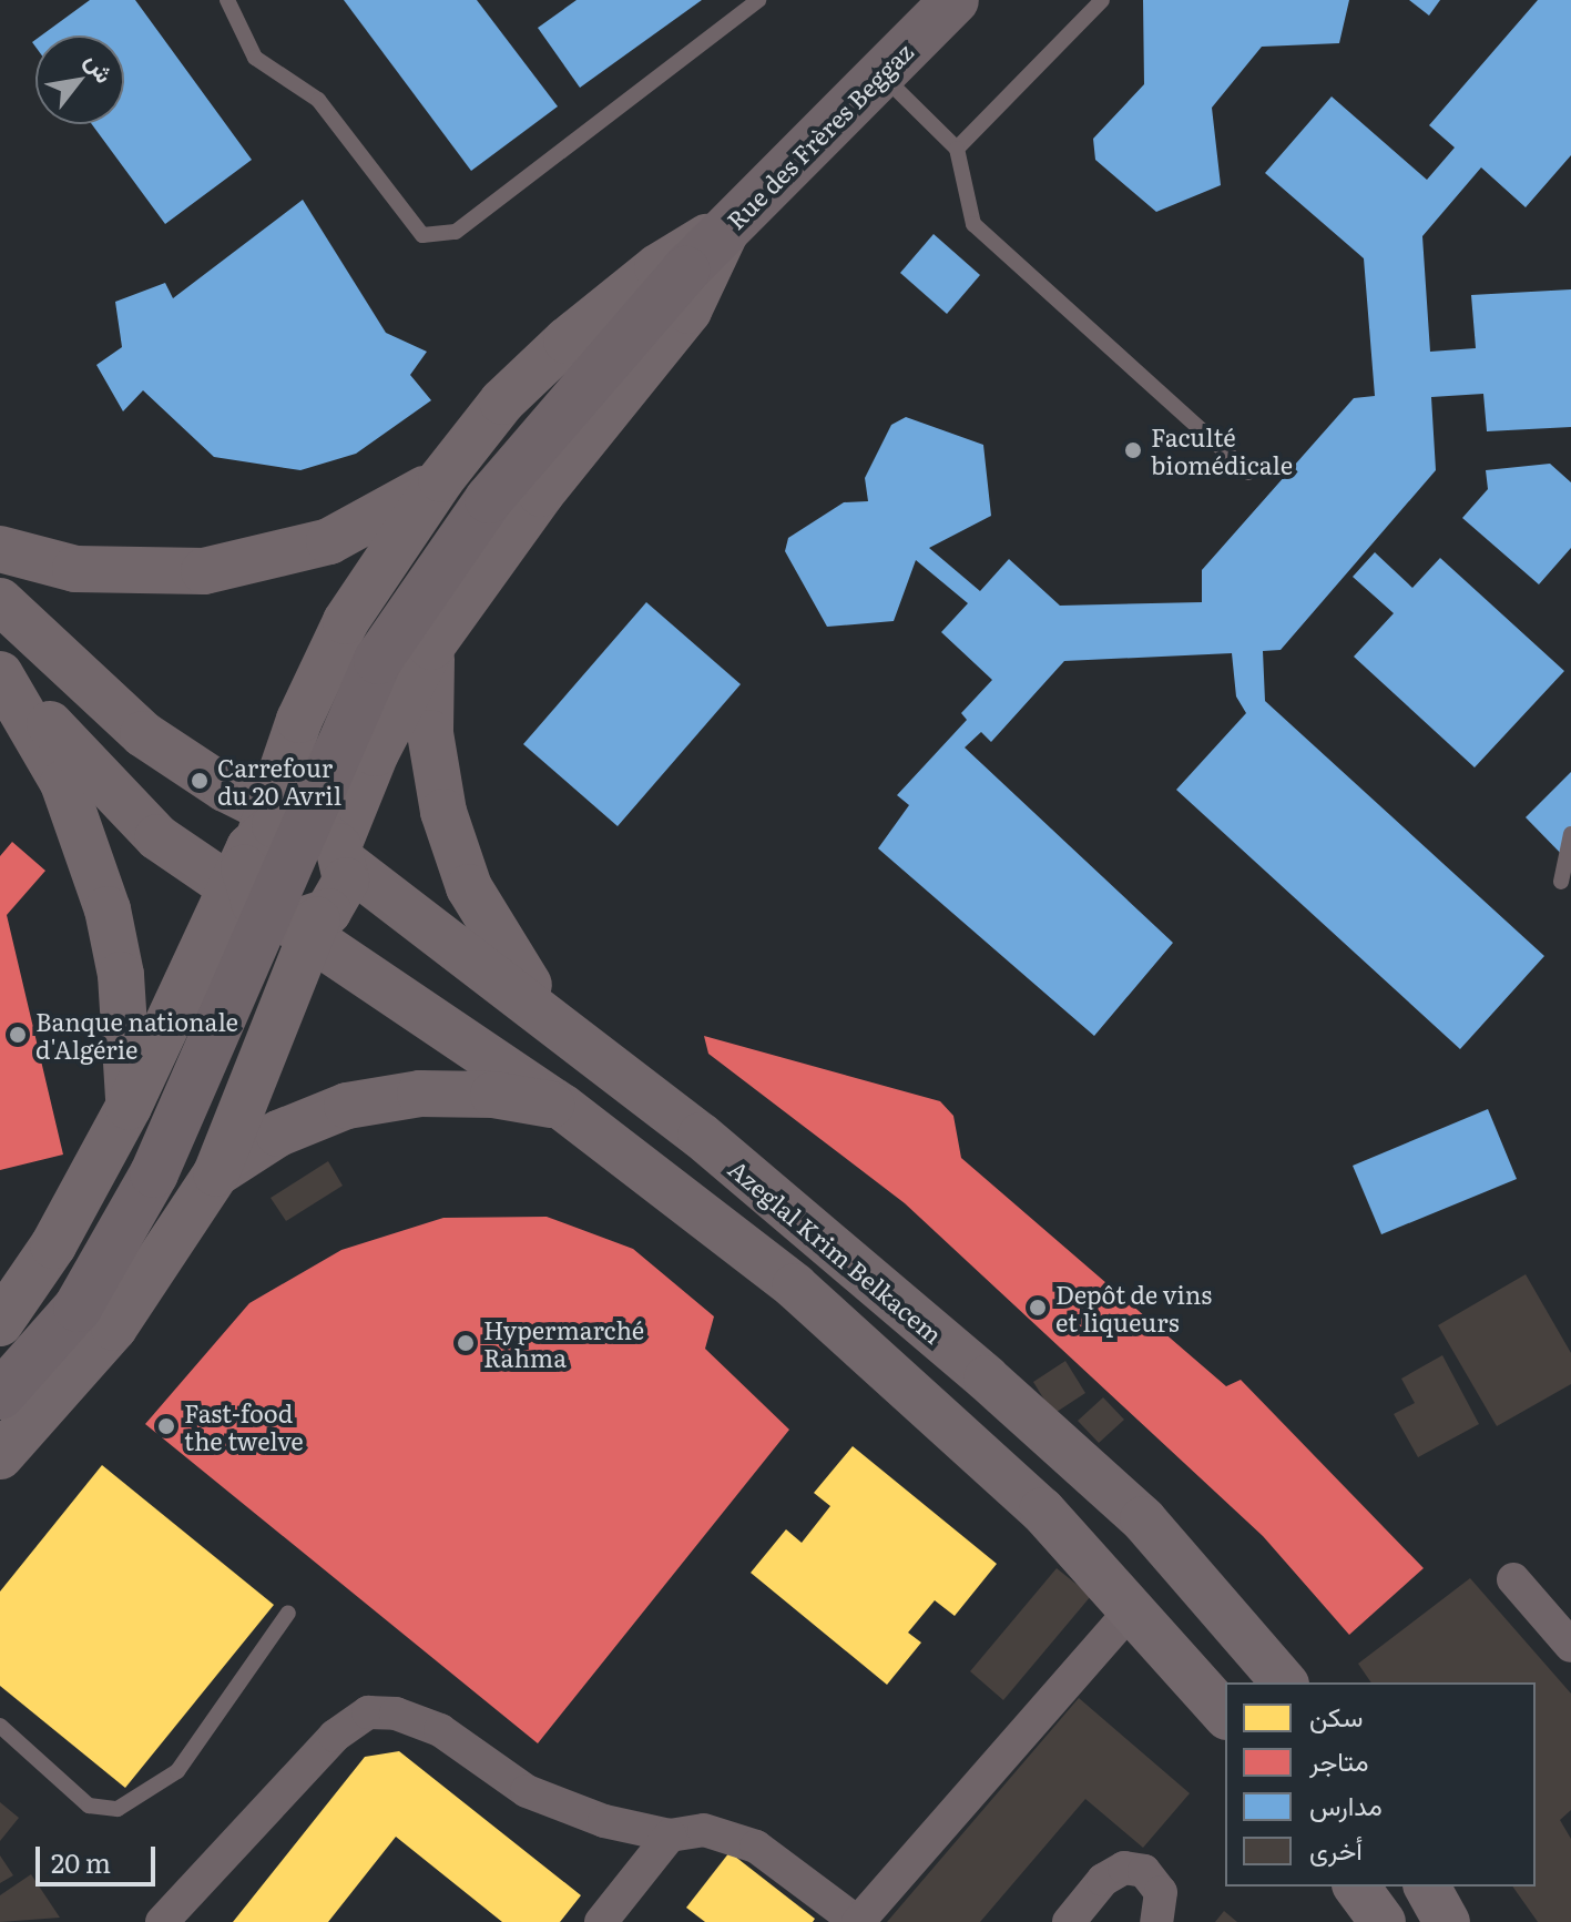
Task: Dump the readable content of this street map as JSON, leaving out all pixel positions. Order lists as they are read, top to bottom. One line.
{"streets":{"main road":["Rue des Frères Beggaz","Azeglal Krim Belkacem"]},"places":["Faculté biomédicale","Carrefour du 20 Avril","Banque nationale d'Algérie","Depôt de vins et liqueurs","Hypermarché Rahma","Fast-food the twelve"],"legend":["سكن","متاجر","مدارس","أخرى"],"scale_bar":"20 m","north":"top right"}
